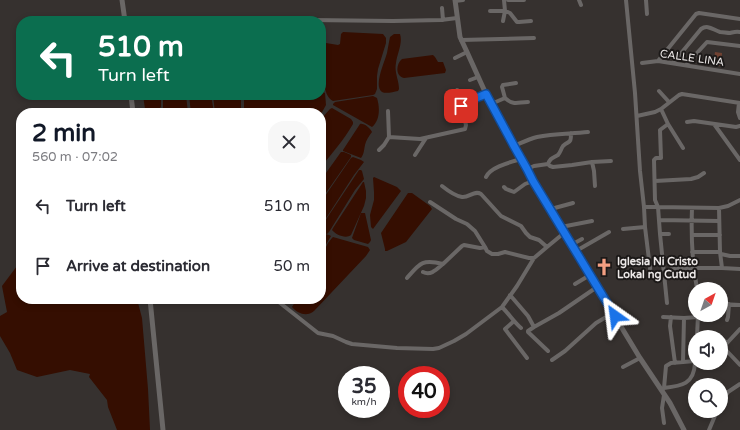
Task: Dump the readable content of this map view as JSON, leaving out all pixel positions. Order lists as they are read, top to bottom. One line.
{"streets":{"street":["CALLE LINA"]},"places":{"church":["Iglesia Ni Cristo Lokal ng Cutud"]},"north":"top right","page":{"turn":["510 m","Turn left"],"heading":["2 min","560 m · 07:02"],"list":[{"name":"Turn left","value":"510 m"},{"name":"Arrive at destination","value":"50 m"}],"speed":"35 km/h","limit":"40"}}
